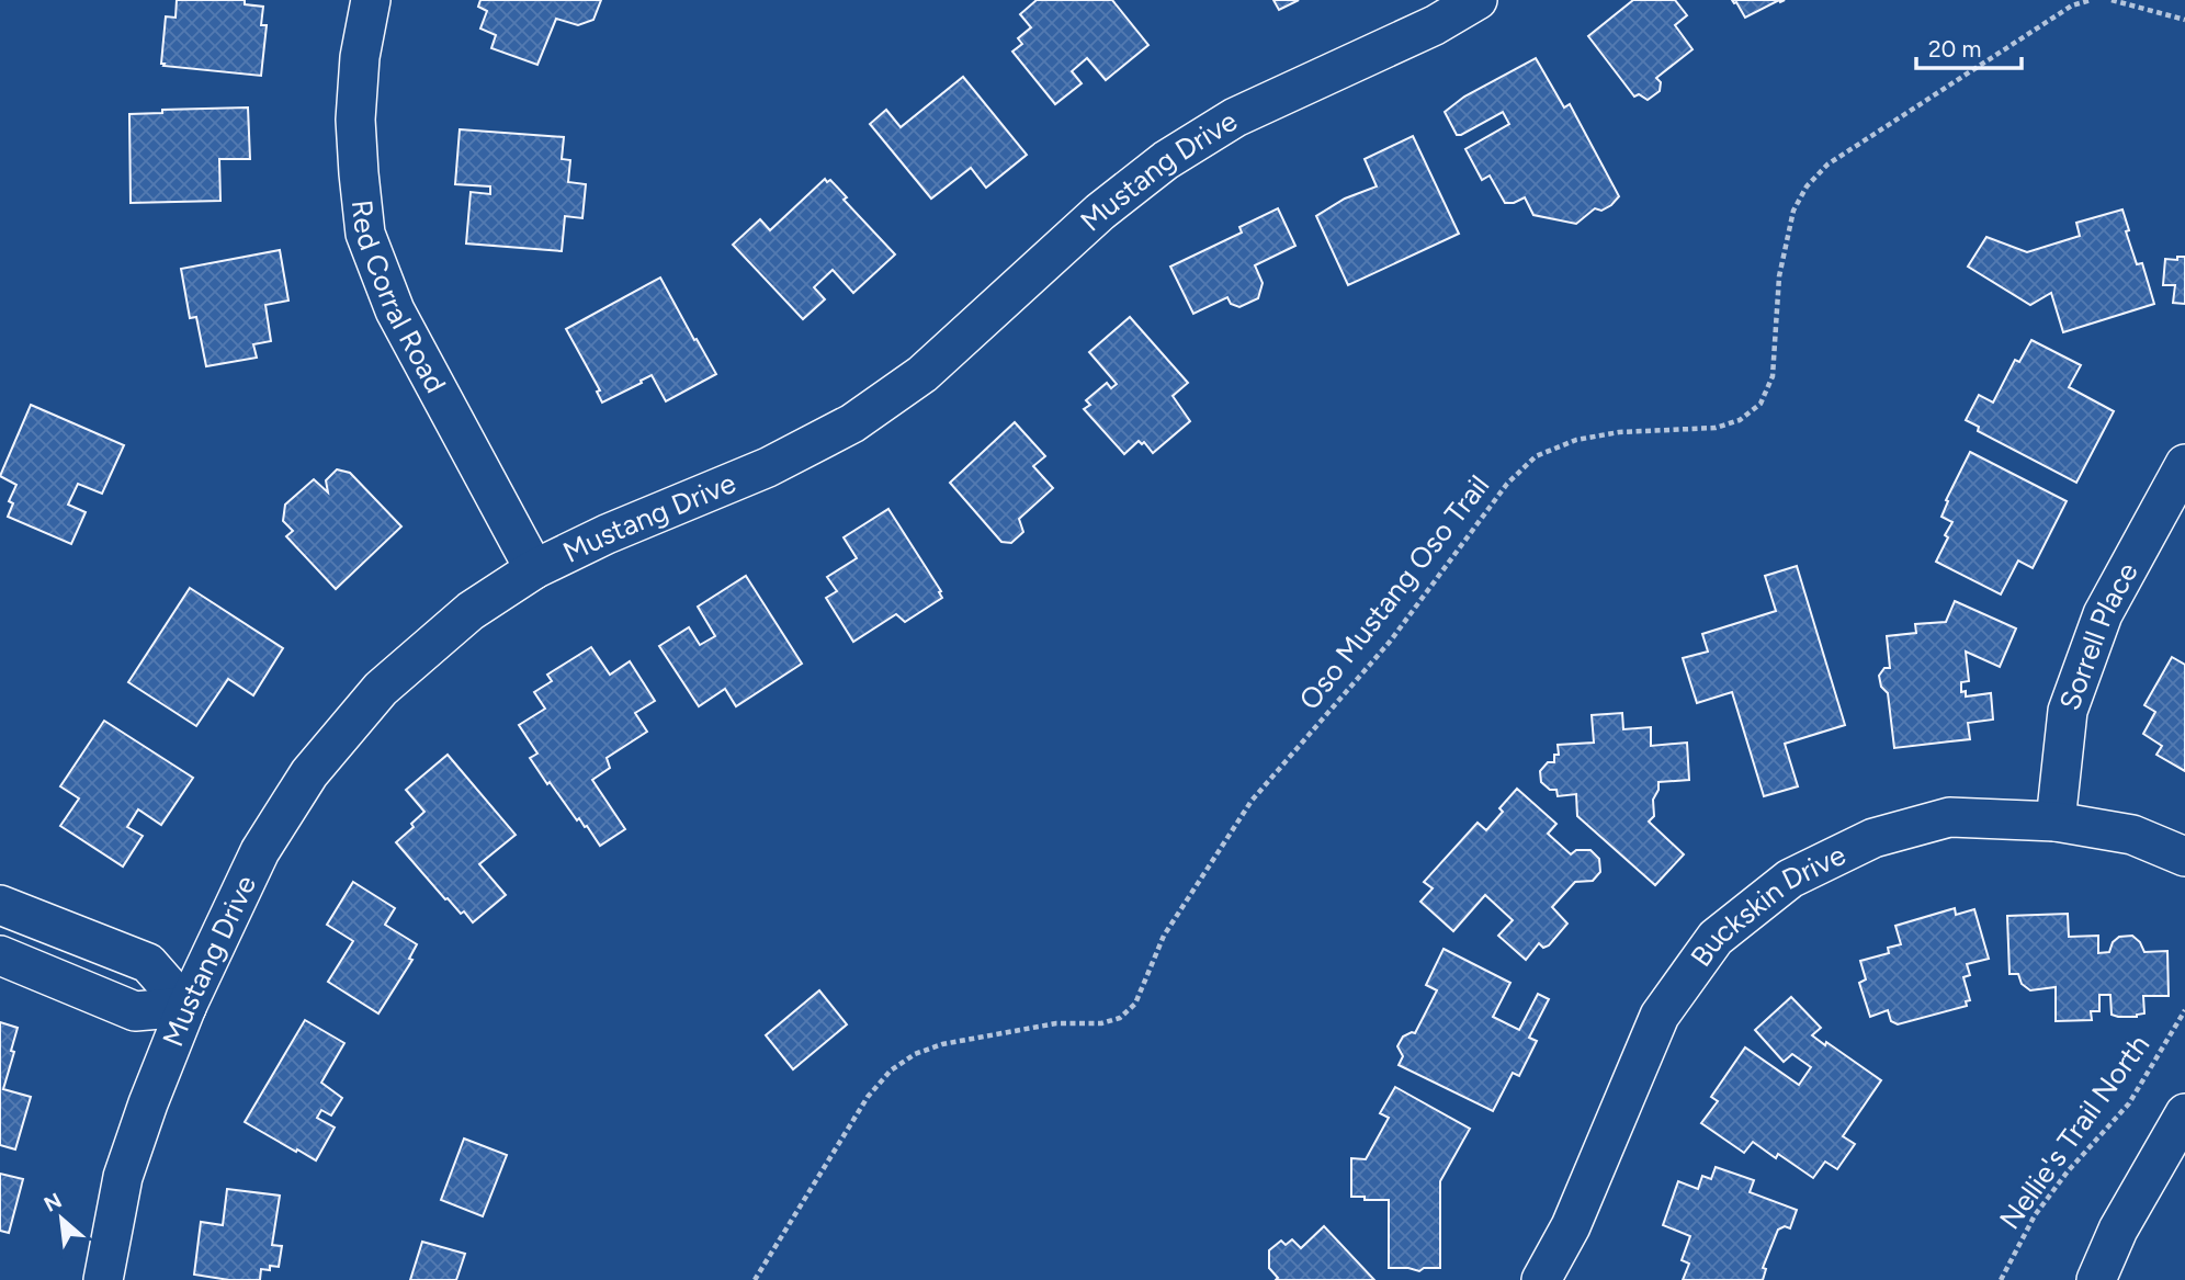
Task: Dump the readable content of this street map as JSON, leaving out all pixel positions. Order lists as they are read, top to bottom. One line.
{"streets":{"street":["Mustang Drive","Red Corral Road","Sorrell Place","Buckskin Drive"],"path":["Oso Mustang Oso Trail","Nellie's Trail North"]},"crossings":[["Mustang Drive","Red Corral Road"],["Sorrell Place","Buckskin Drive"]],"scale_bar":"20 m","north":"top left"}
